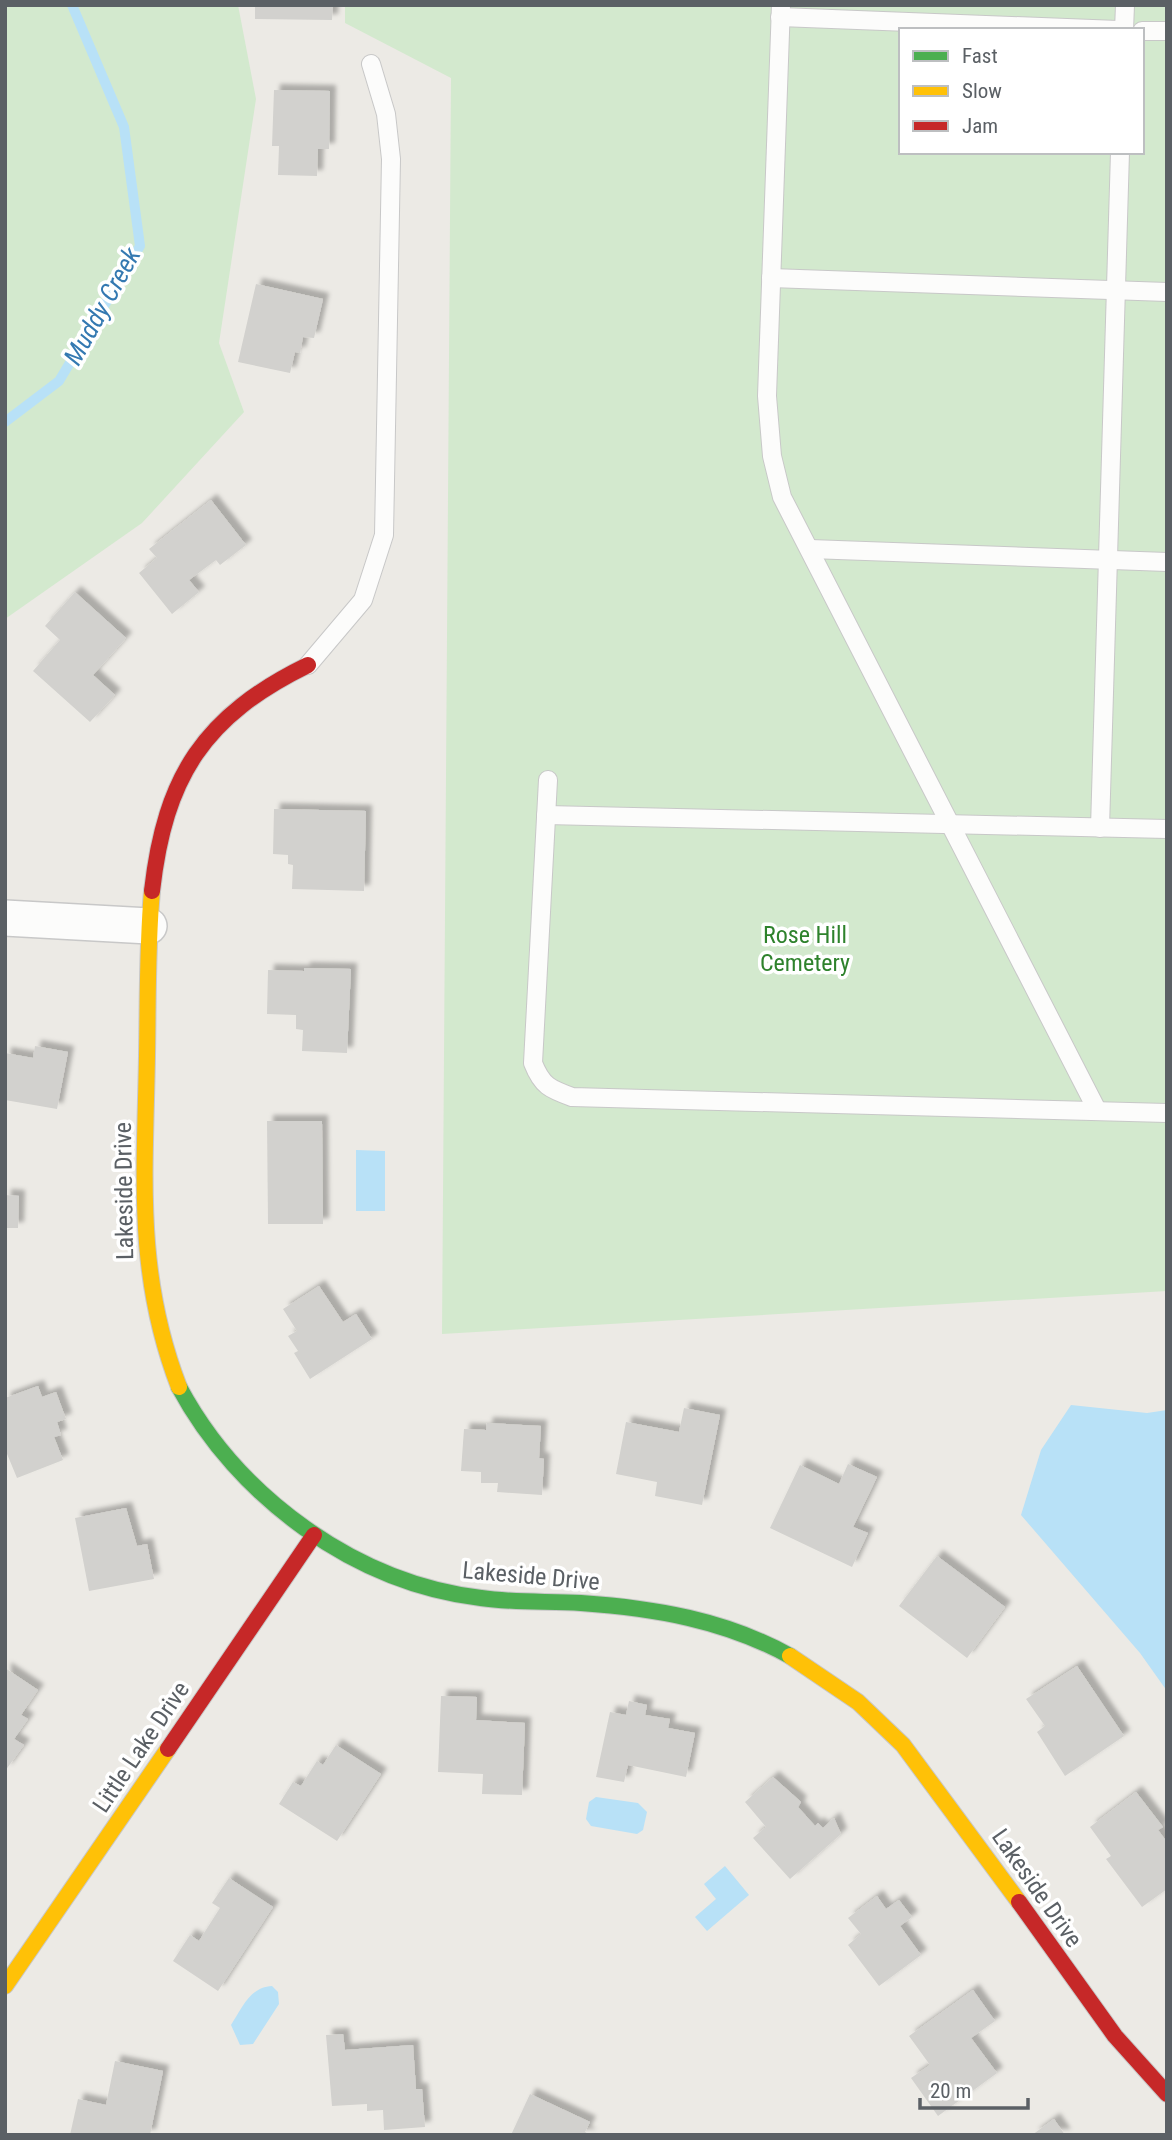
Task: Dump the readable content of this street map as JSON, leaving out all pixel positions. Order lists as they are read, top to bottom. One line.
{"streets":{"street":["Lakeside Drive","Little Lake Drive"]},"crossings":[["Lakeside Drive","Little Lake Drive"]],"water":["Muddy Creek"],"parks":["Rose Hill Cemetery"],"legend":["Fast","Slow","Jam"],"scale_bar":"20 m"}
